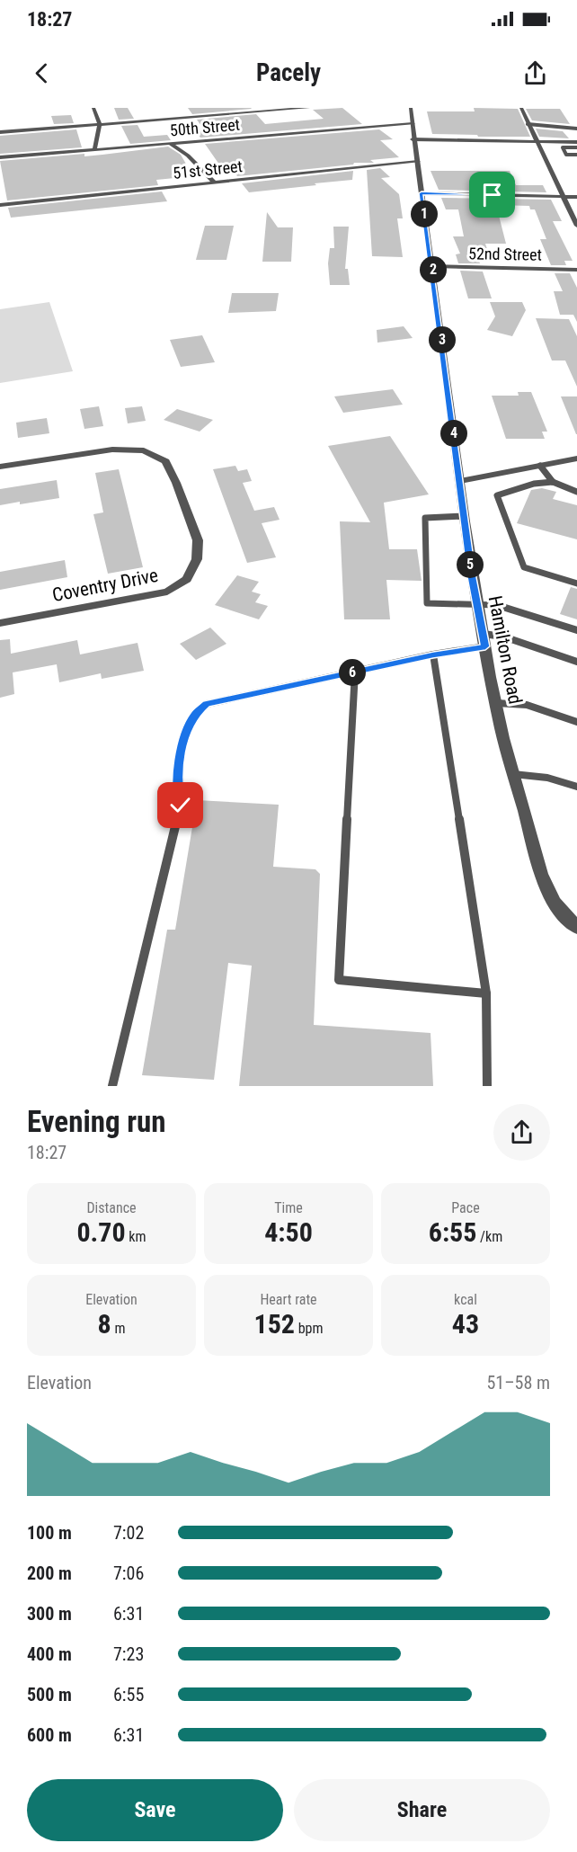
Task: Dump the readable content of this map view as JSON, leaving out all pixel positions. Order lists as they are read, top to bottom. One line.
{"streets":{"street":["50th Street","51st Street","52nd Street","Coventry Drive","Hamilton Road"]},"crossings":[["50th Street","Hamilton Road"],["51st Street","Hamilton Road"],["52nd Street","Hamilton Road"]],"page":{"status":"18:27","header":"Pacely","pins":["1","2","3","4","5","6"],"heading":["Evening run","18:27"],"stats":[["Distance","0.70 km"],["Time","4:50"],["Pace","6:55 /km"],["Elevation","8 m"],["Heart rate","152 bpm"],["kcal","43"]],"chart":["Elevation","51–58 m"],"list":[{"name":"100 m","note":"7:02"},{"name":"200 m","note":"7:06"},{"name":"300 m","note":"6:31"},{"name":"400 m","note":"7:23"},{"name":"500 m","note":"6:55"},{"name":"600 m","note":"6:31"}],"buttons":["Save","Share"]}}
